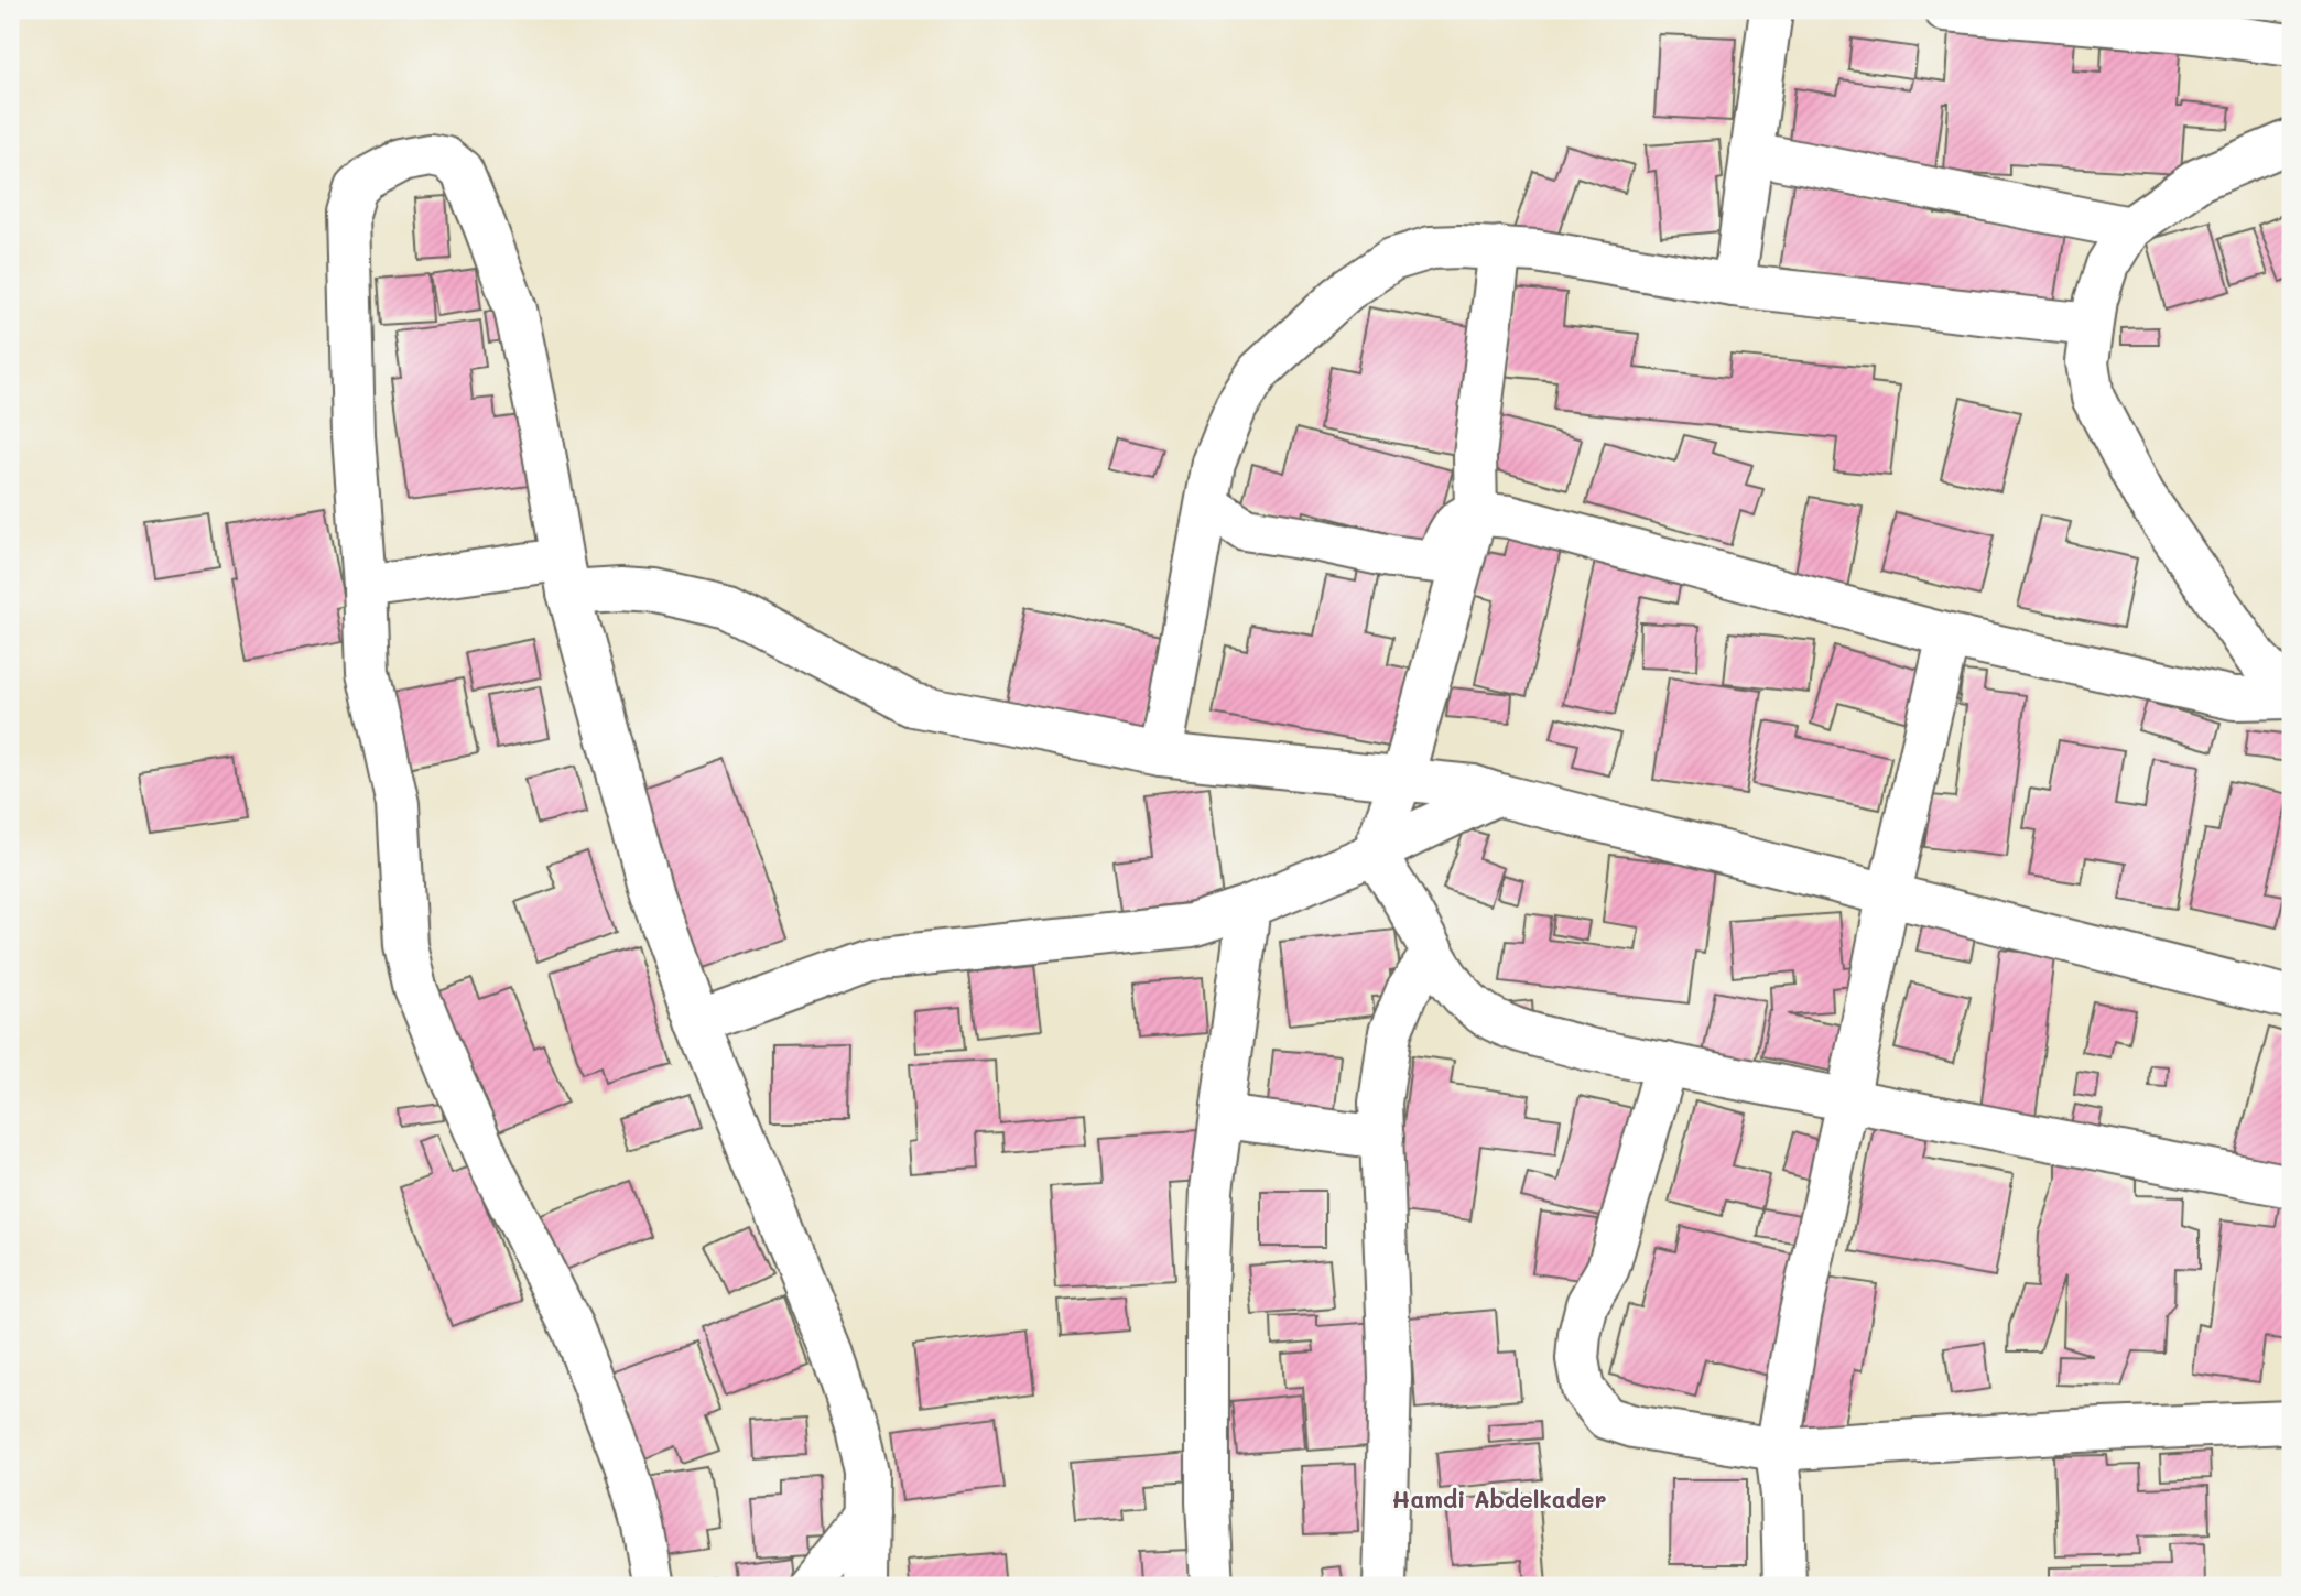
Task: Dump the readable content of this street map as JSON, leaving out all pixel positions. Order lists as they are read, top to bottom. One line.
{"districts":["Hamdi Abdelkader"]}
